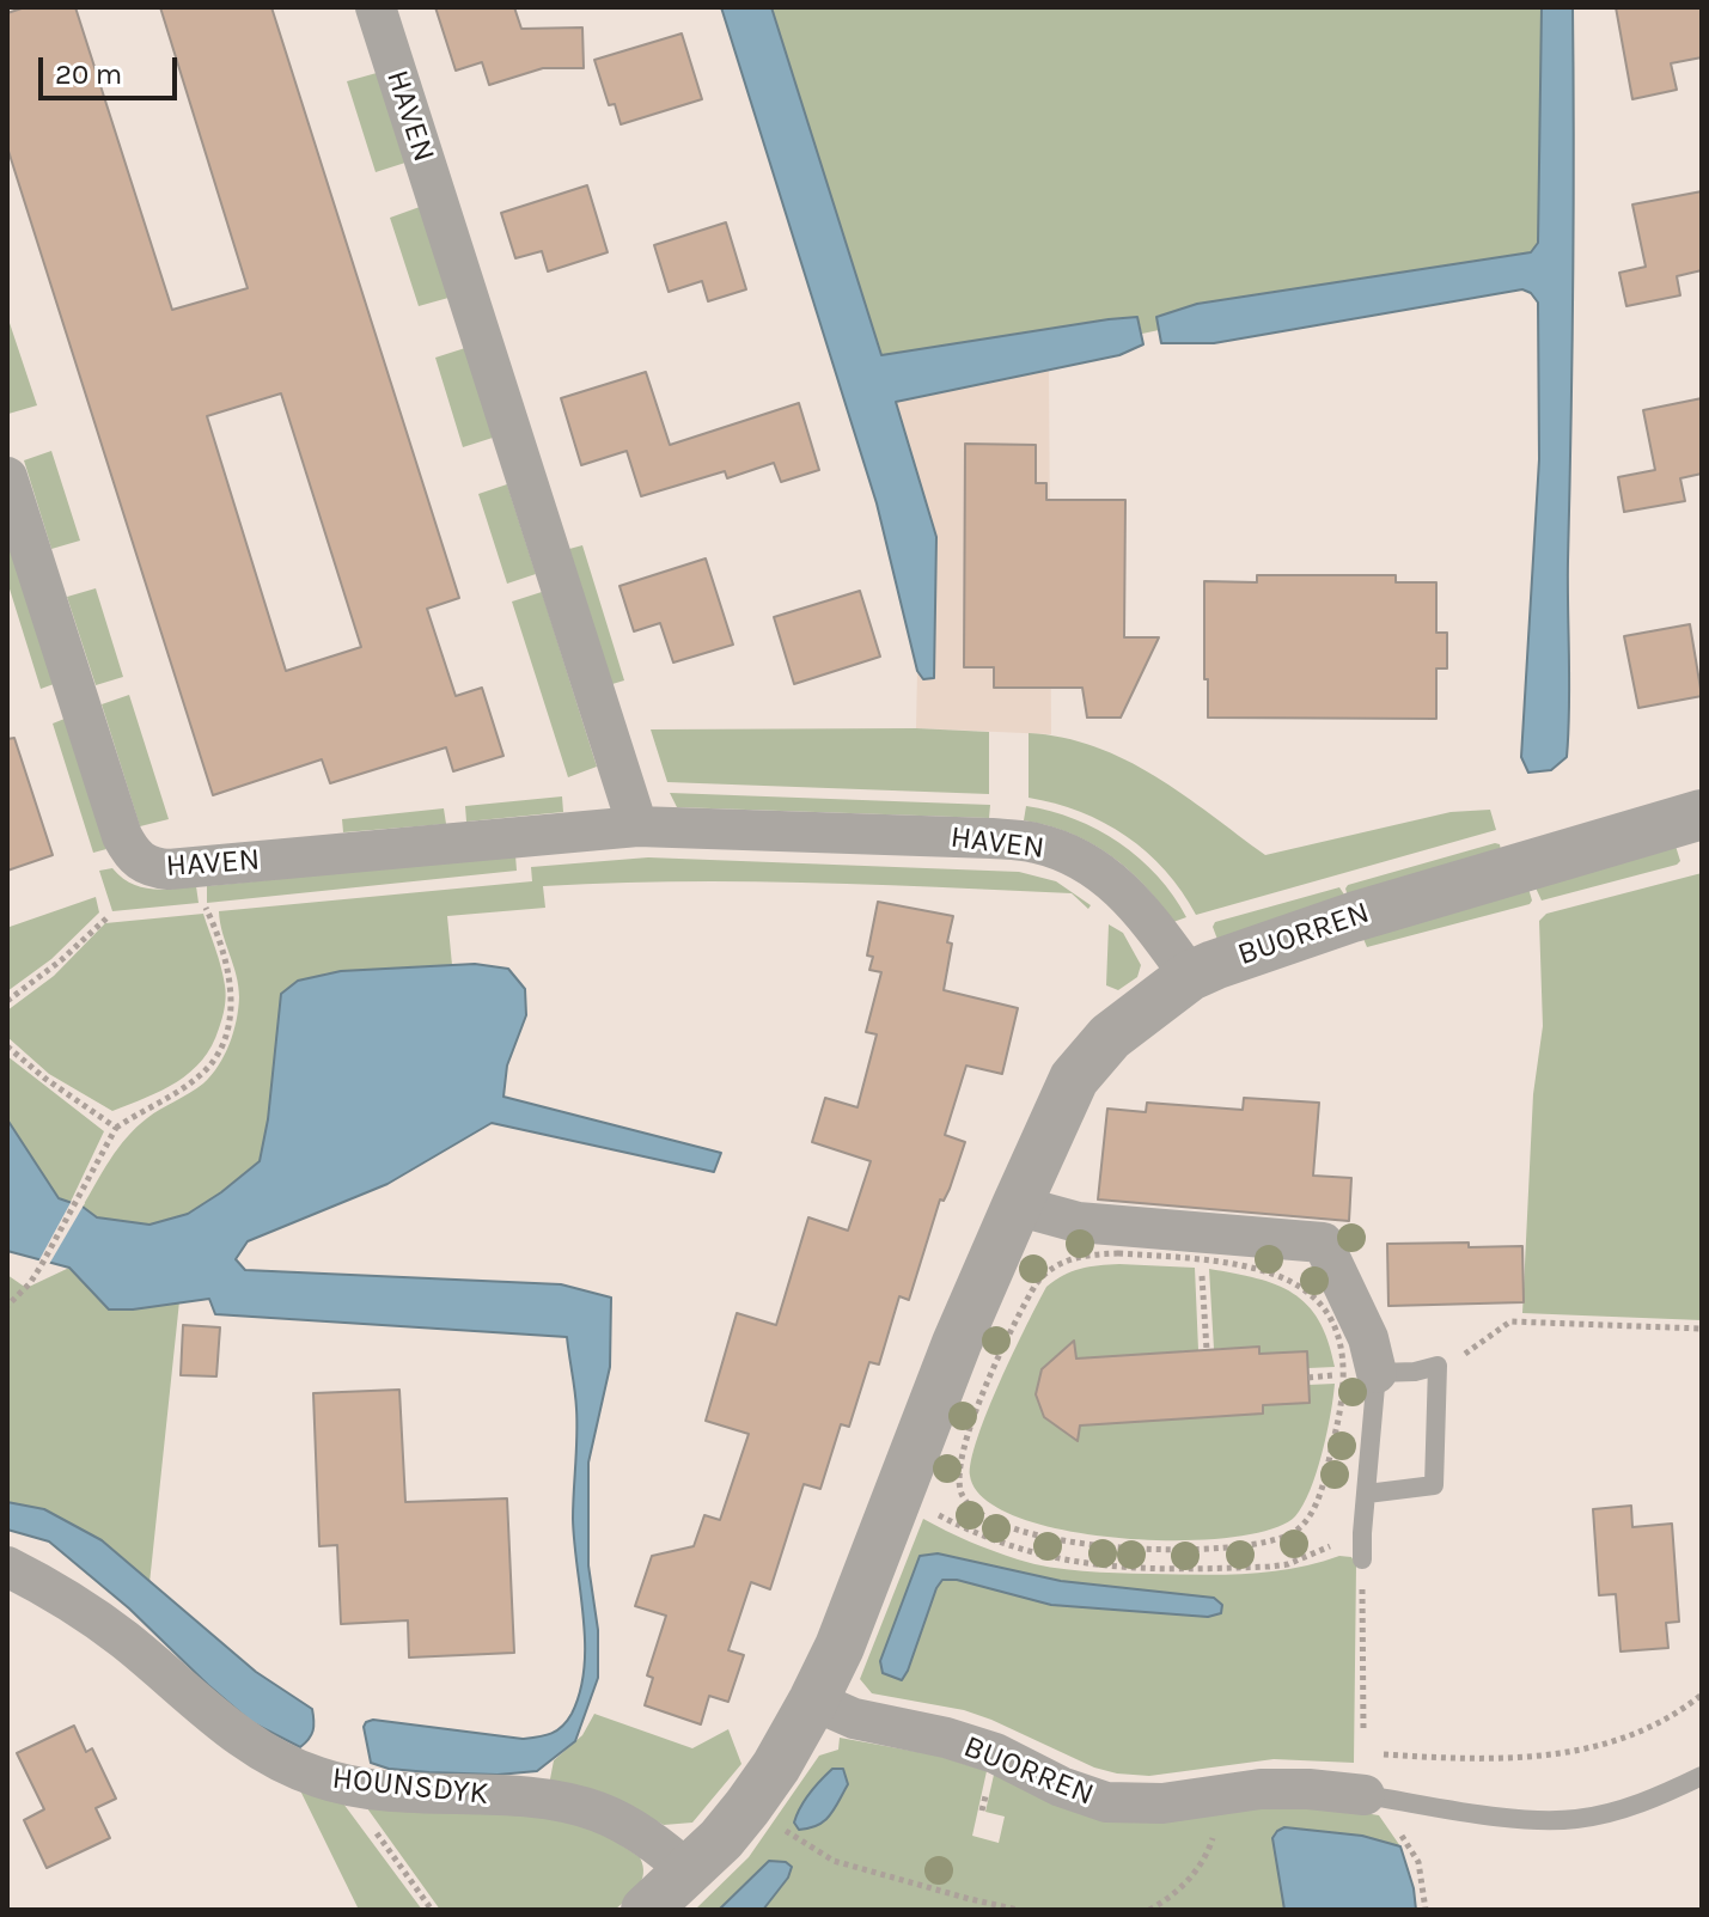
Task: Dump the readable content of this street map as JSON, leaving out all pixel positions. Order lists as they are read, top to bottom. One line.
{"streets":{"street":["HAVEN","BUORREN","HOUNSDYK"]},"crossings":[["HAVEN","BUORREN"],["BUORREN","HOUNSDYK"]],"scale_bar":"20 m"}
